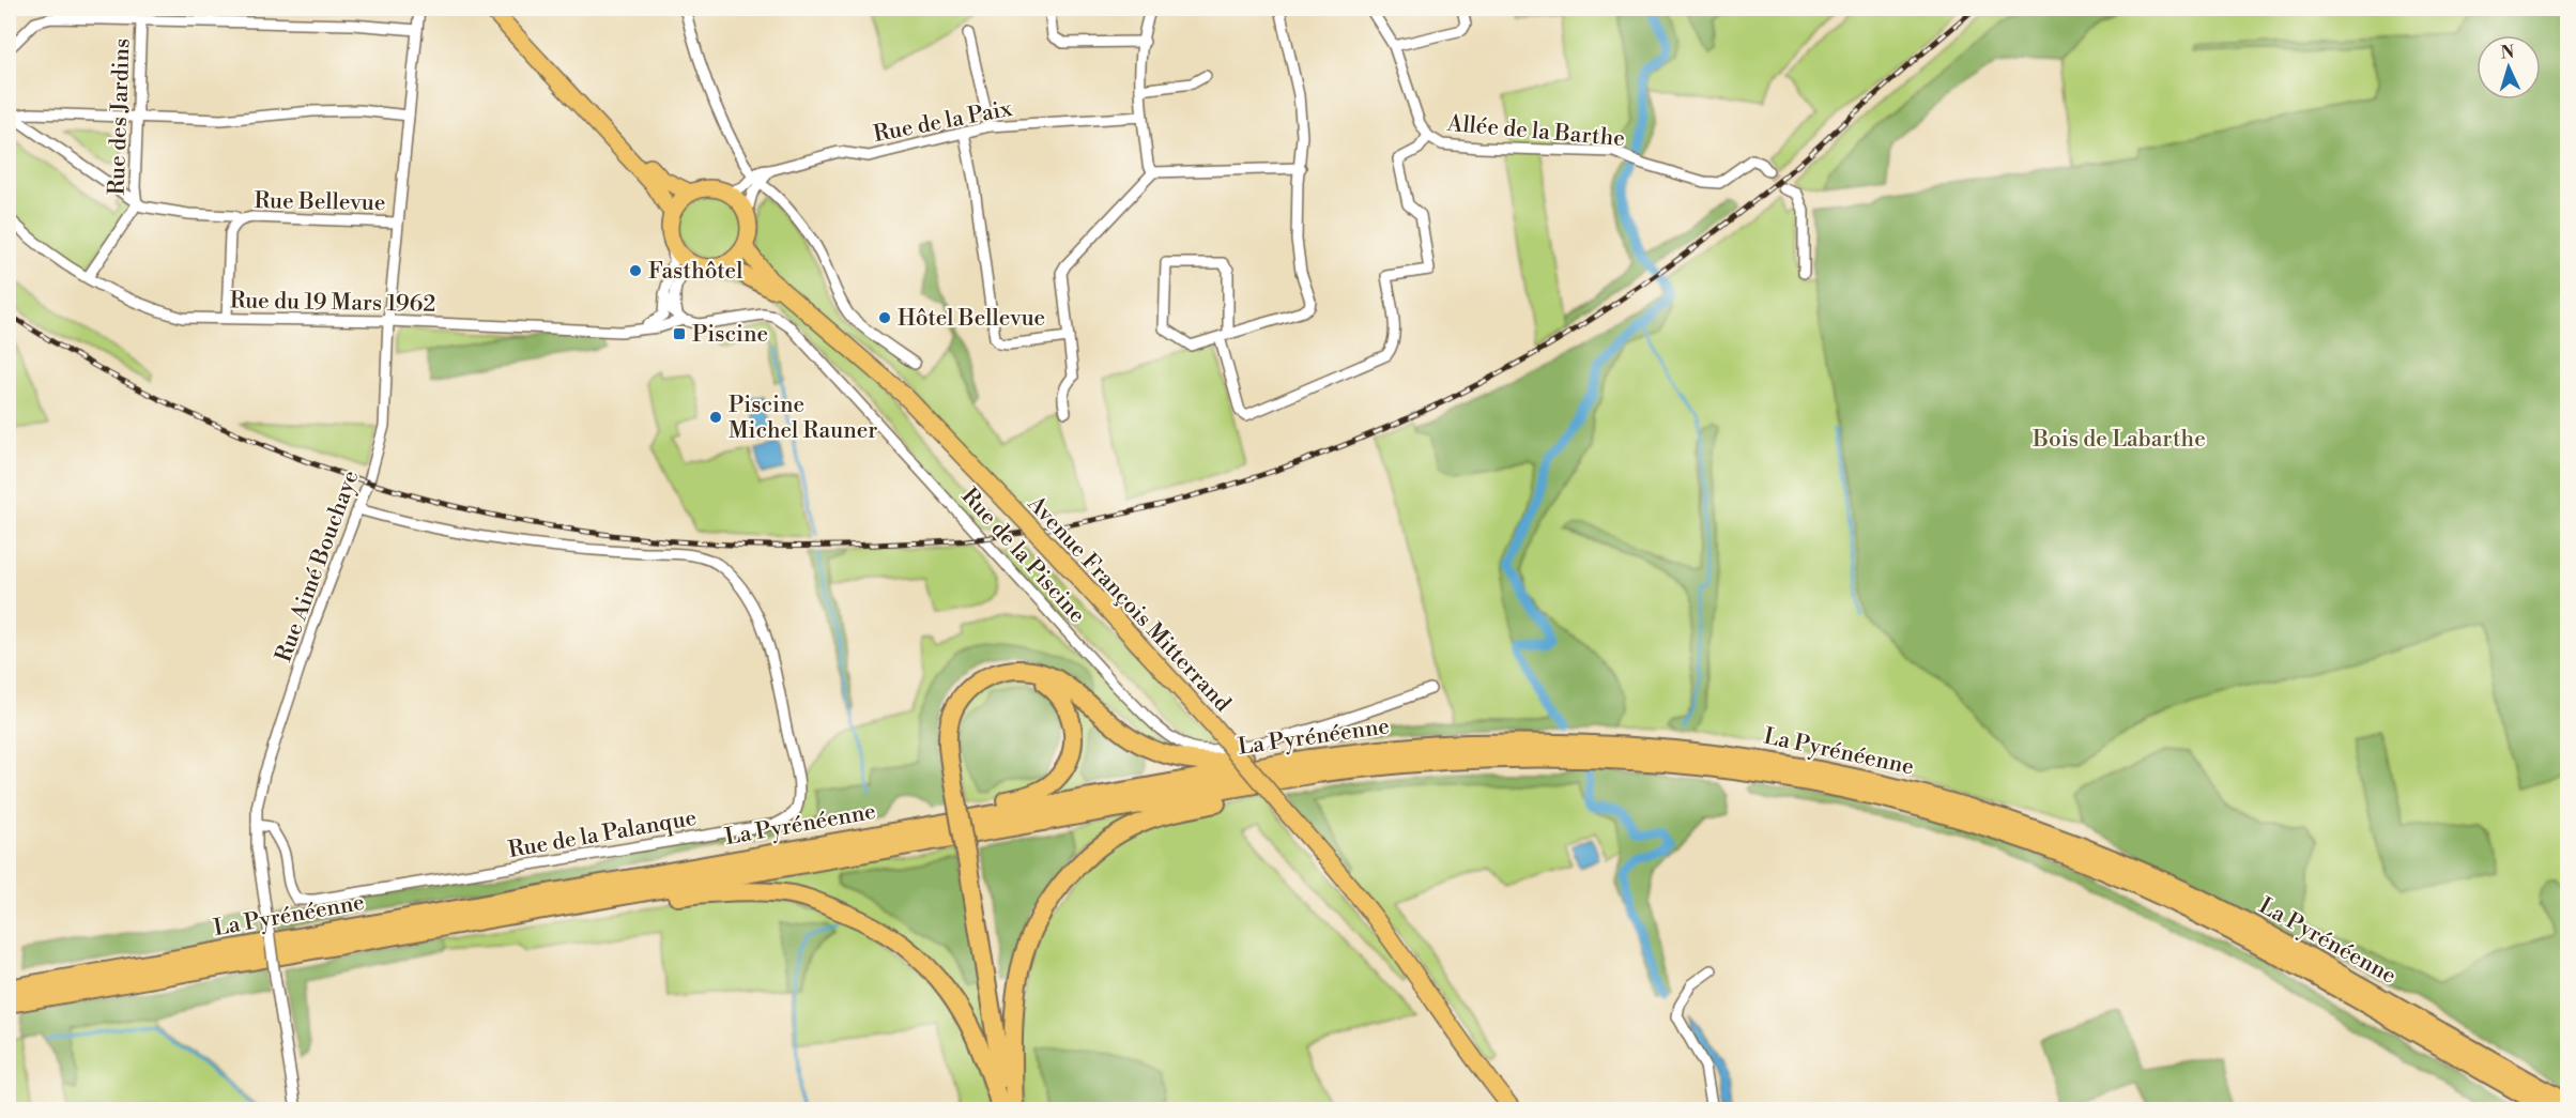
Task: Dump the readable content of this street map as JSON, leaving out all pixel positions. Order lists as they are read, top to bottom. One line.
{"streets":{"highway":["La Pyrénéenne"],"main road":["Avenue François Mitterrand"],"street":["Rue des Jardins","Rue de la Paix","Allée de la Barthe","Rue Bellevue","Rue du 19 Mars 1962","Rue de la Piscine","Rue Aimé Bouchaye","Rue de la Palanque"]},"crossings":[["Rue des Jardins","Rue Bellevue"],["Rue des Jardins","Rue du 19 Mars 1962"],["Rue de la Paix","Avenue François Mitterrand"],["Rue Bellevue","Rue du 19 Mars 1962"],["Rue Bellevue","Rue Aimé Bouchaye"],["Rue du 19 Mars 1962","Rue de la Piscine"],["Rue du 19 Mars 1962","Rue Aimé Bouchaye"],["Rue Aimé Bouchaye","Rue de la Palanque"]],"parks":["Bois de Labarthe"],"places":{"other":["Fasthôtel","Hôtel Bellevue","Piscine Michel Rauner"],"transit":["Piscine"]},"north":"top"}
